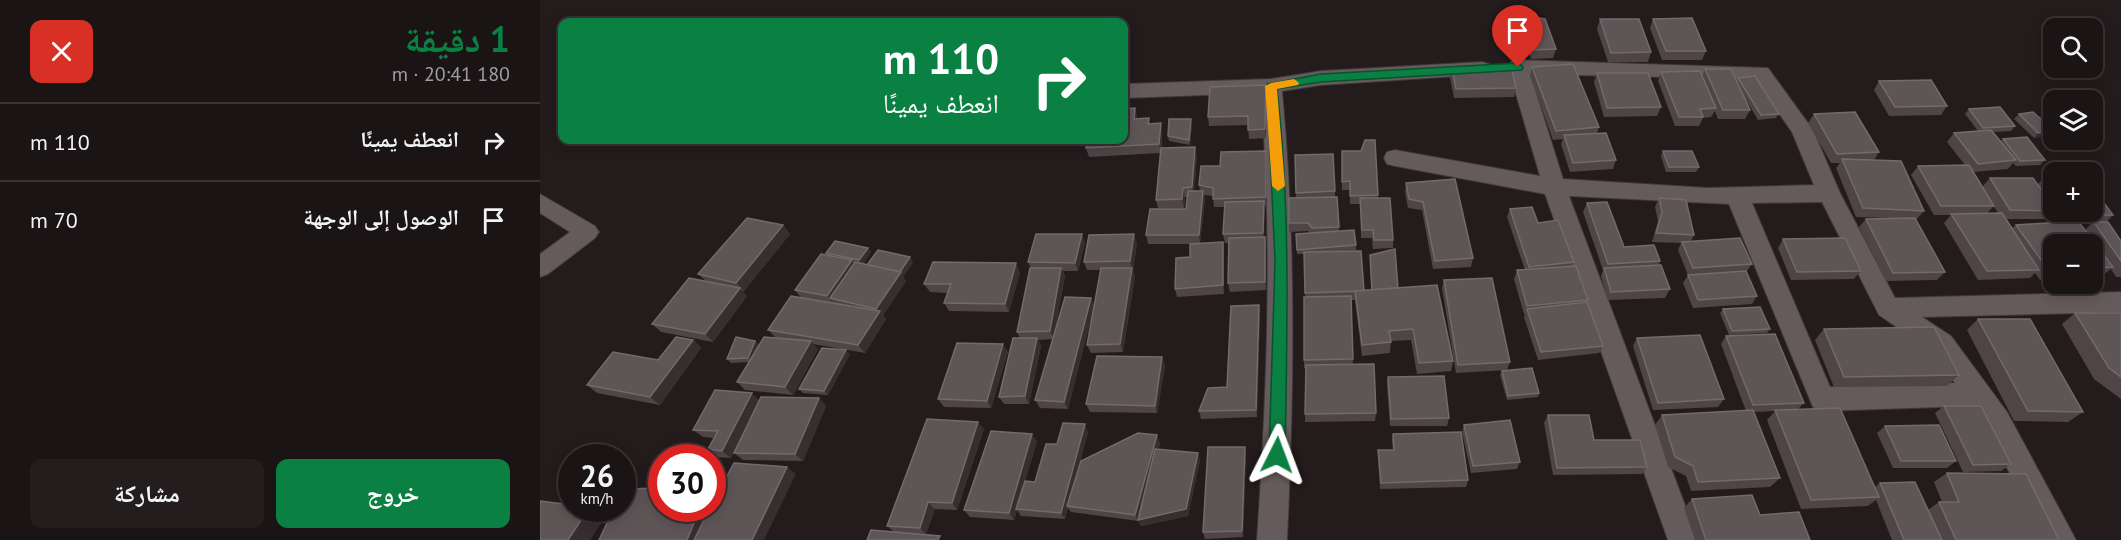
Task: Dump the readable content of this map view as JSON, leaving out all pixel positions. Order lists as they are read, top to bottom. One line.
{"page":{"heading":["1 دقيقة","180 m · 20:41"],"map_buttons":["+","−"],"turn":["110 m","انعطف يمينًا"],"list":[{"name":"انعطف يمينًا","value":"110 m"},{"name":"الوصول إلى الوجهة","value":"70 m"}],"speed":"26 km/h","limit":"30","buttons":["خروج","مشاركة"]}}
